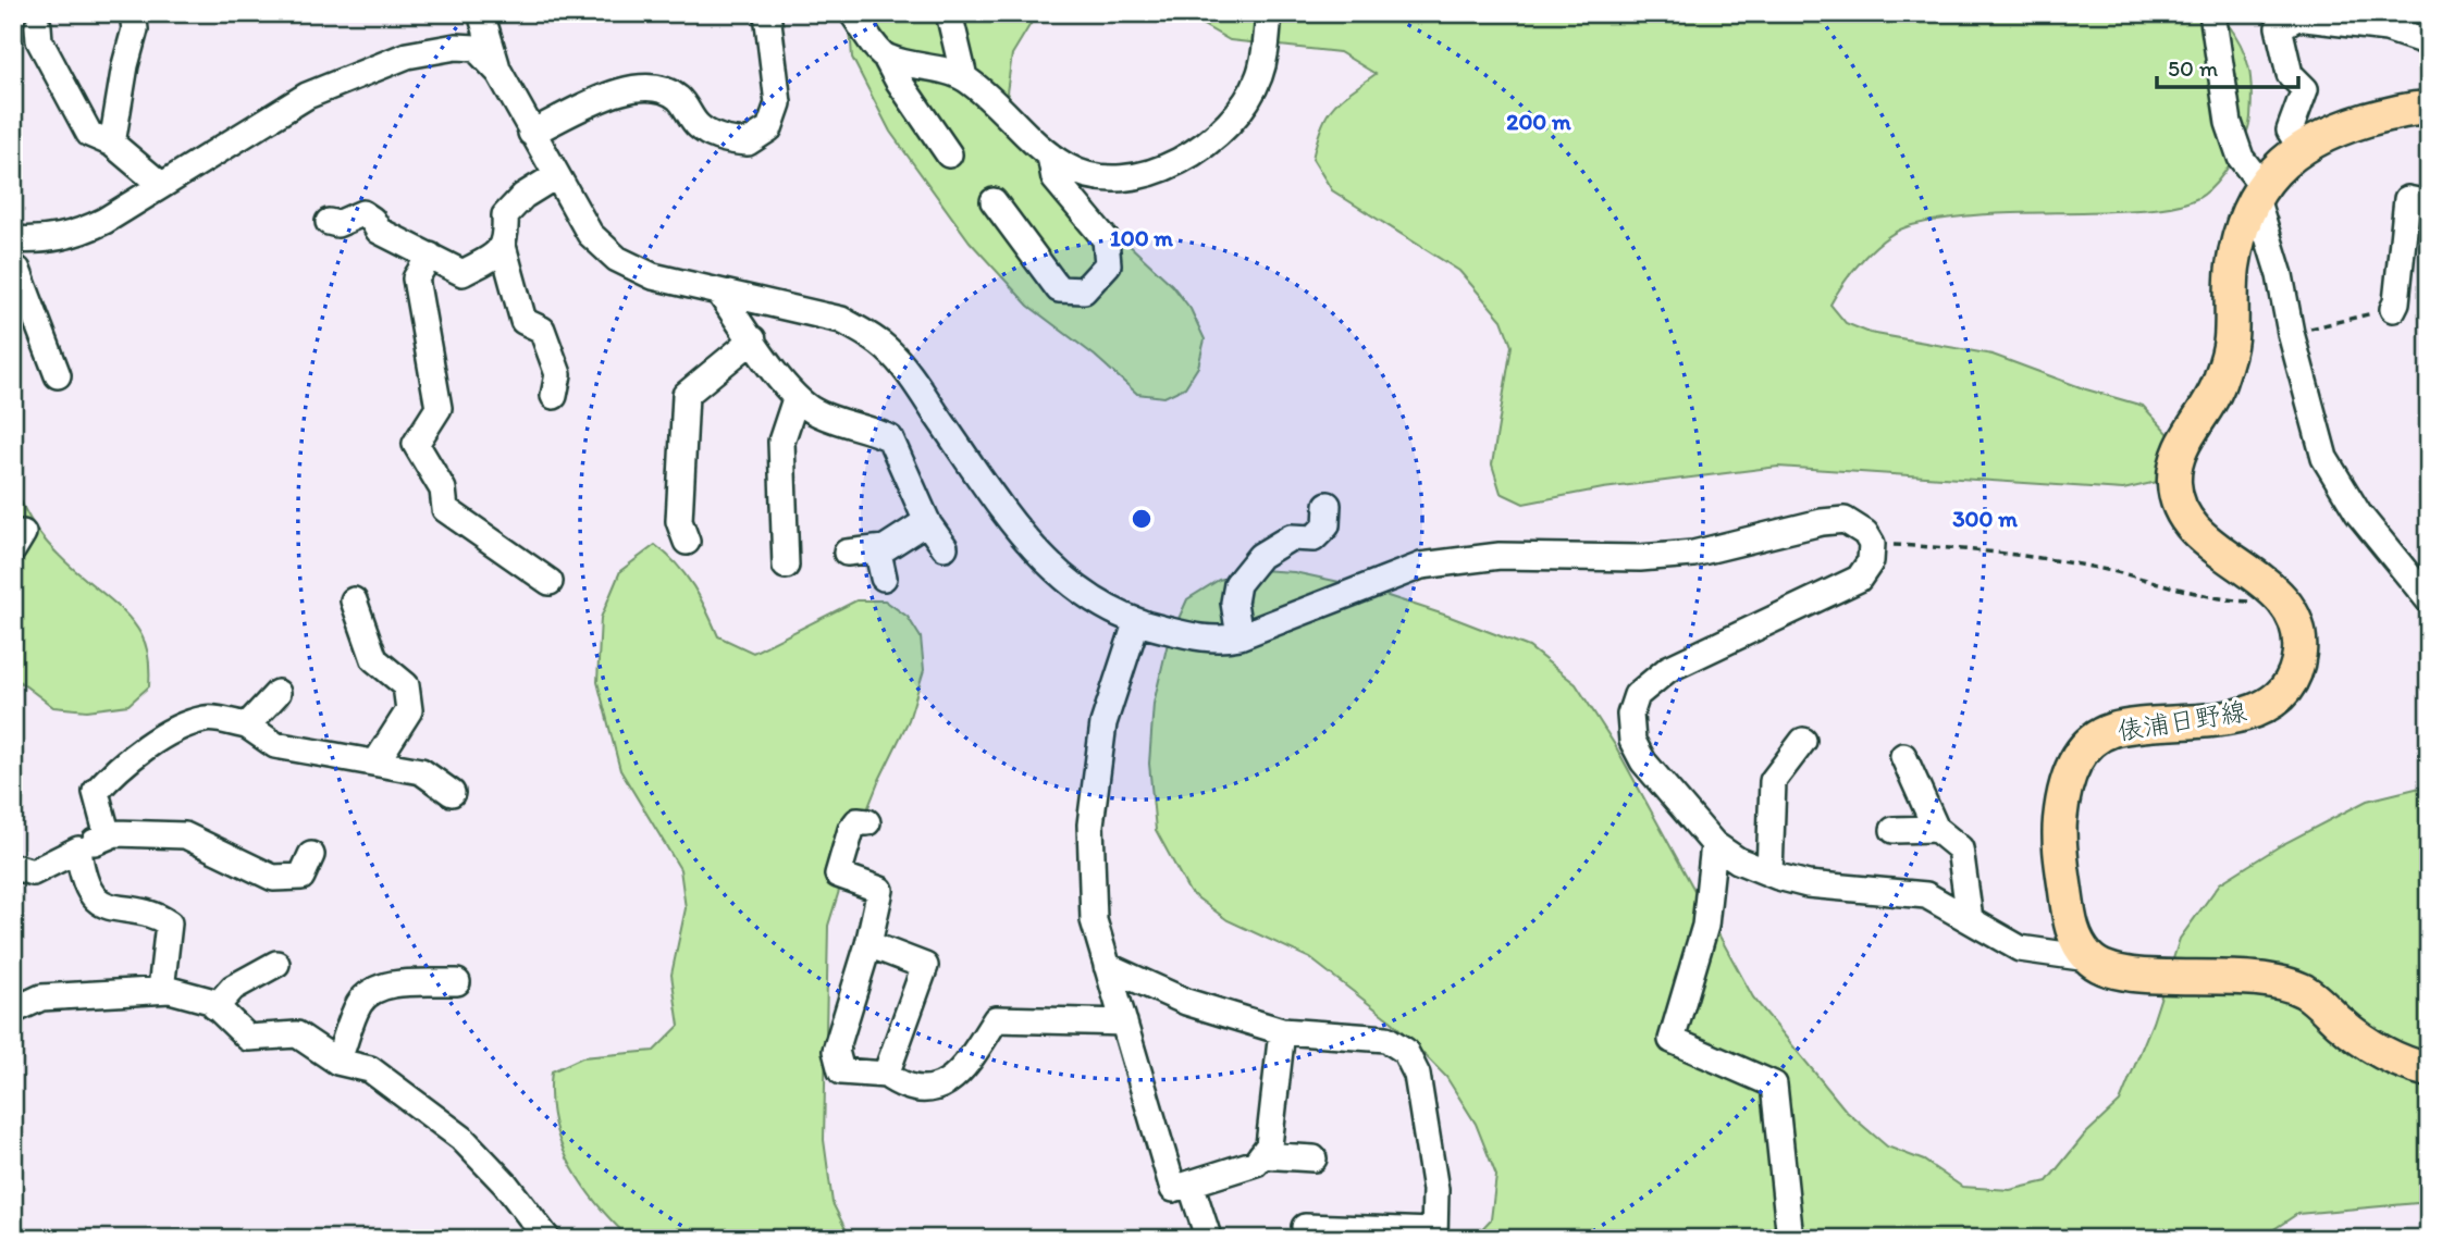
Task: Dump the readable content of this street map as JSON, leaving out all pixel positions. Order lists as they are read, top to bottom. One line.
{"streets":{"main road":["俵浦日野線"]},"scale_bar":"50 m","rings":["200 m","100 m","300 m"]}
